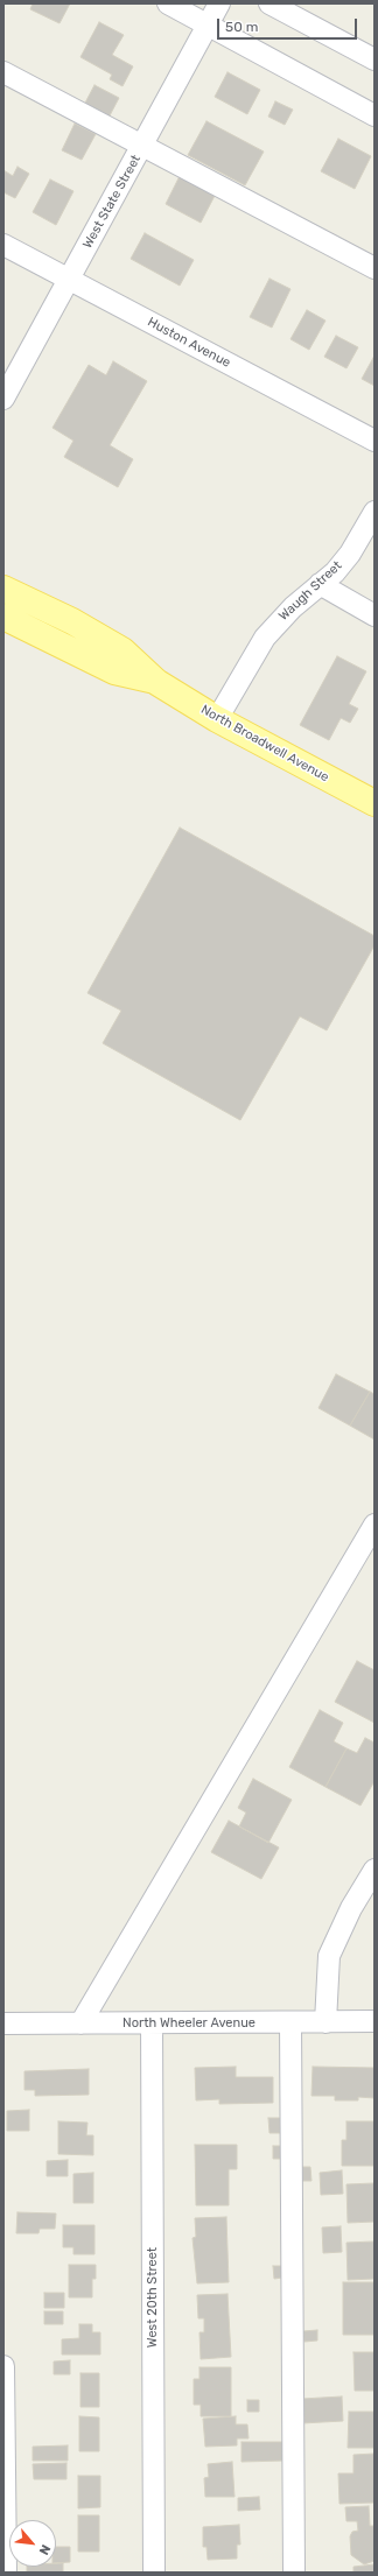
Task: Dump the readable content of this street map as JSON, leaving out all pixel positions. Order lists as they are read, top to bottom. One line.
{"streets":{"main road":["North Broadwell Avenue"],"street":["West State Street","Huston Avenue","Waugh Street","North Wheeler Avenue","West 20th Street"]},"crossings":[["West State Street","Huston Avenue"],["Waugh Street","North Broadwell Avenue"],["North Wheeler Avenue","West 20th Street"]],"scale_bar":"50 m","north":"bottom right"}
